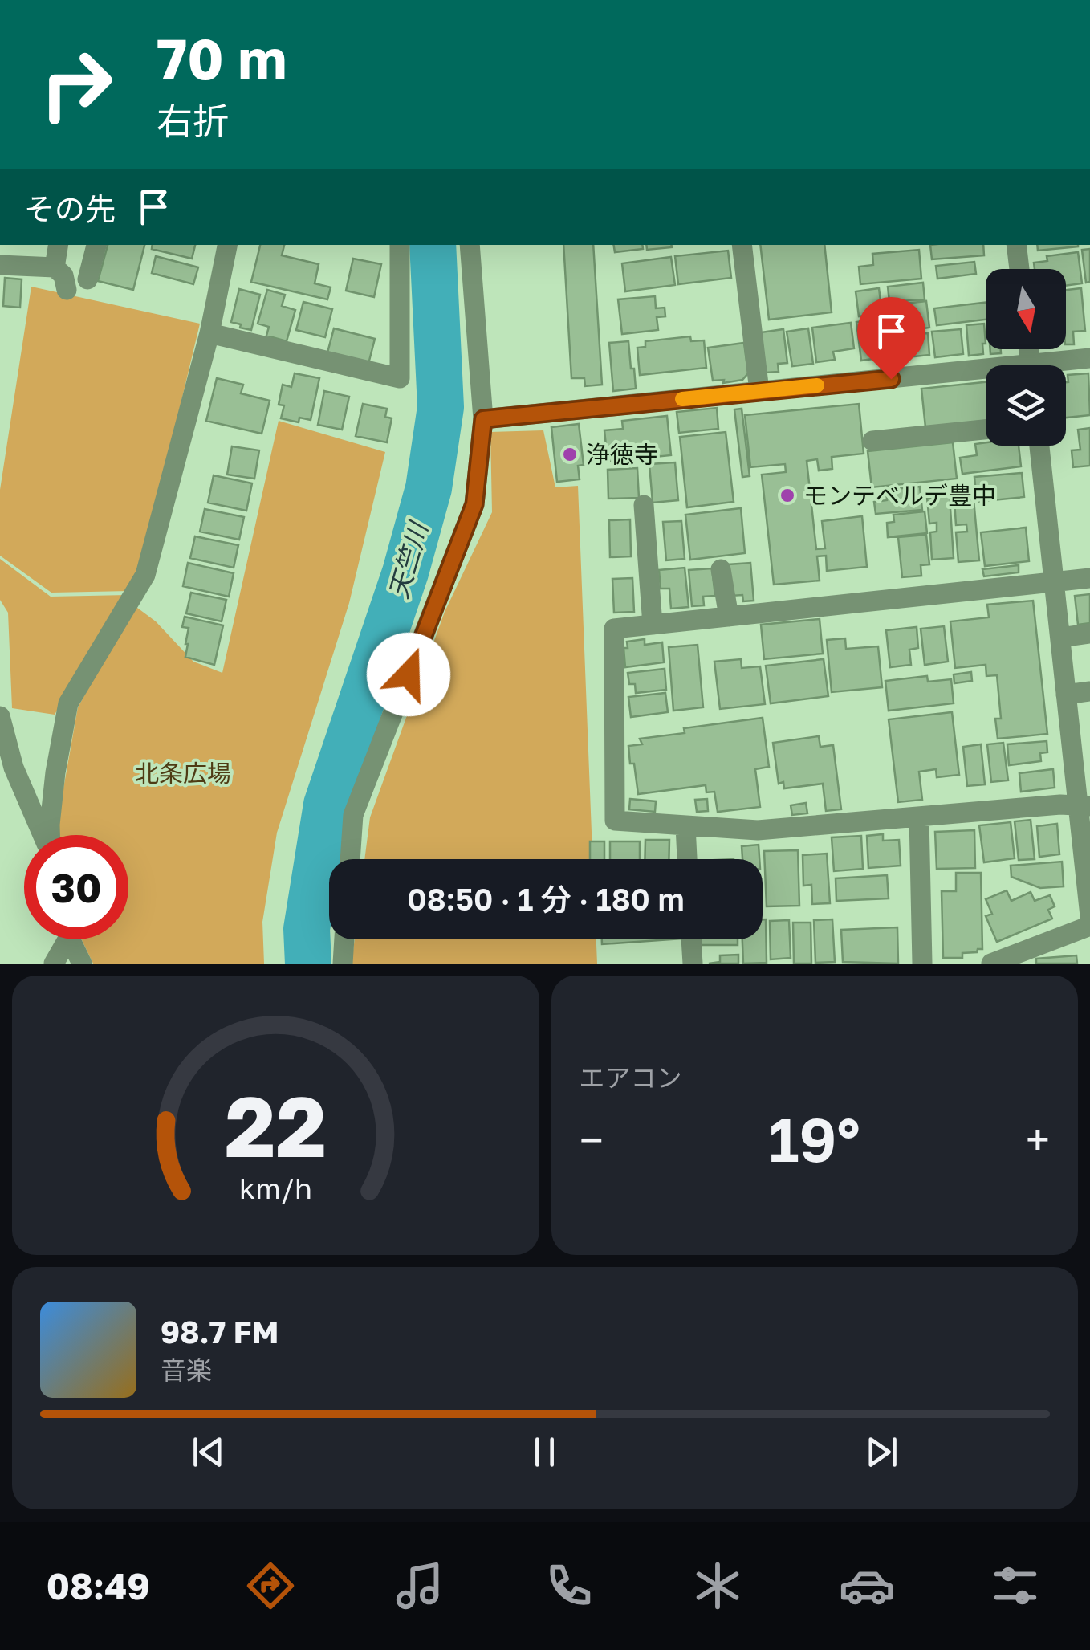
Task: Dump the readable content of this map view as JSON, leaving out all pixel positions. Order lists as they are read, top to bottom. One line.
{"water":["天竺川"],"parks":["北条広場"],"places":["浄徳寺","モンテベルデ豊中"],"north":"bottom","page":{"turn":["70 m","右折"],"then":"その先","limit":"30","trip":"08:50 · 1 分 · 180 m","tile":"エアコン","heat":["−","19°","+"],"song":["98.7 FM","音楽"],"tabs":"08:49","gauge":["22","km/h"]}}
